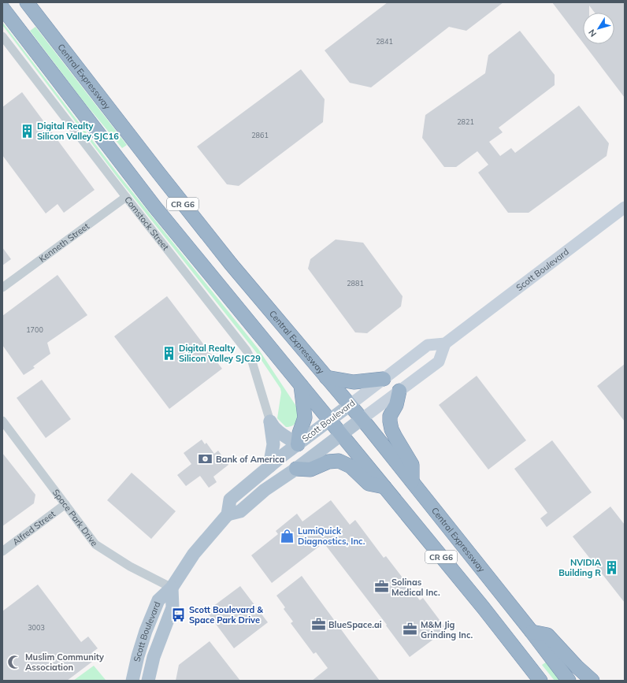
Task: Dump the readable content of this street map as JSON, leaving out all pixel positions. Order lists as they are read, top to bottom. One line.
{"streets":{"highway":["Central Expressway","CR G6"],"main road":["Scott Boulevard"],"street":["Comstock Street","Kenneth Street","Space Park Drive","Alfred Street"]},"crossings":[["Central Expressway","Scott Boulevard"],["CR G6","Scott Boulevard"],["Comstock Street","Kenneth Street"],["Scott Boulevard","Space Park Drive"],["Space Park Drive","Alfred Street"]],"places":{"building":["Digital Realty Silicon Valley SJC16","Digital Realty Silicon Valley SJC29","NVIDIA Building R"],"bank":["Bank of America"],"shop":["LumiQuick Diagnostics, Inc."],"office":["Solinas Medical Inc.","BlueSpace.ai","M&M Jig Grinding Inc."],"bus stop":["Scott Boulevard & Space Park Drive"],"mosque":["Muslim Community Association"]},"house_numbers":["2841","2821","2861","2881","1700","3003"],"north":"bottom left"}
